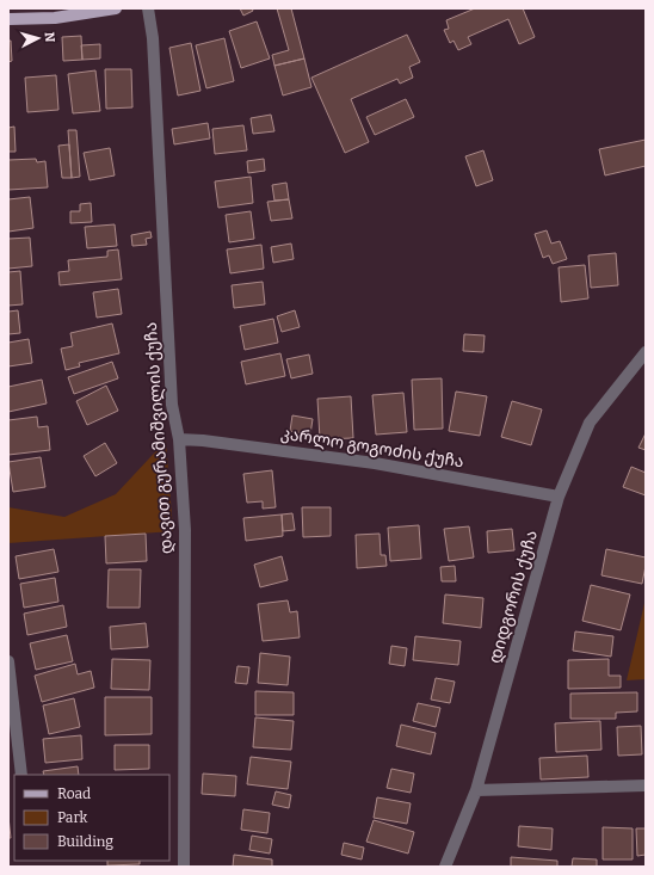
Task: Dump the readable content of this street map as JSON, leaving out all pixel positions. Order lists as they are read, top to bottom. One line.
{"streets":{"street":["დავით გურამიშვილის ქუჩა","კარლო გოგოძის ქუჩა","დიდგორის ქუჩა"]},"crossings":[["დავით გურამიშვილის ქუჩა","კარლო გოგოძის ქუჩა"],["კარლო გოგოძის ქუჩა","დიდგორის ქუჩა"]],"legend":["Road","Park","Building"],"north":"right"}
